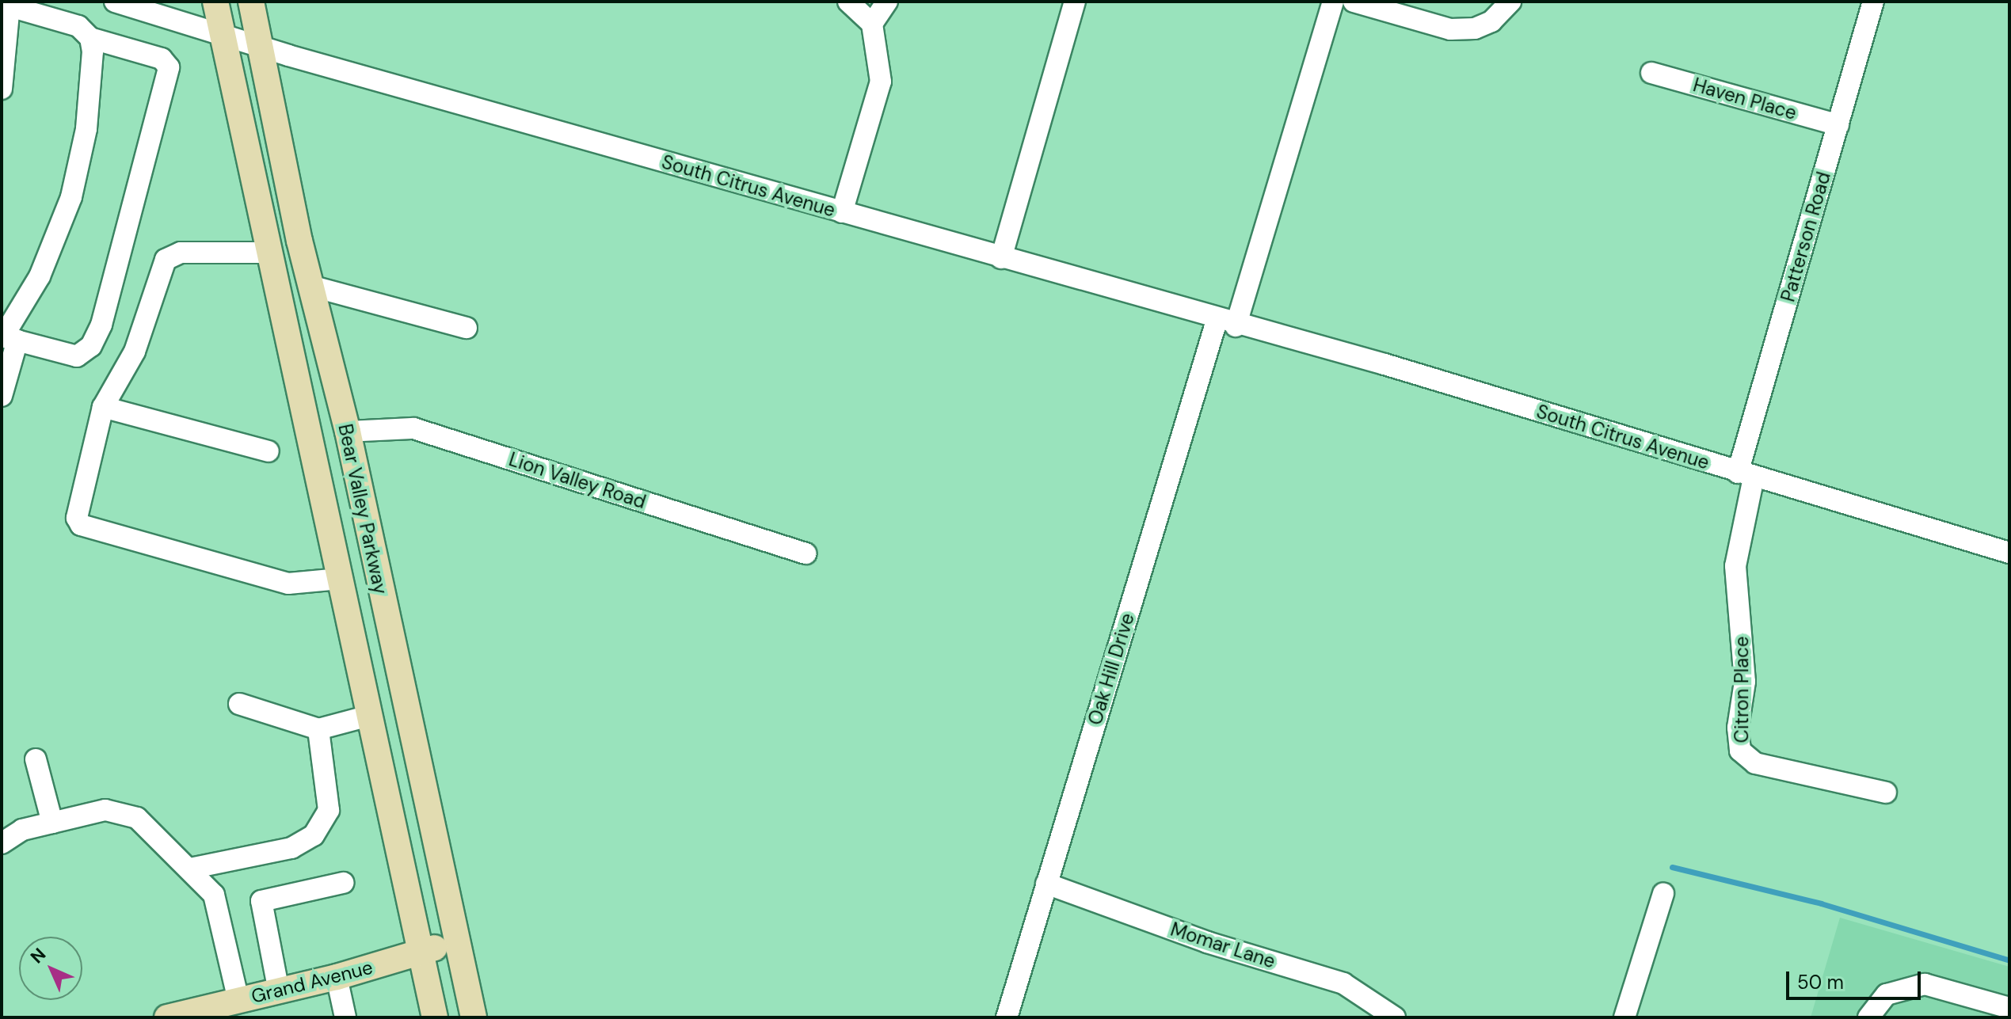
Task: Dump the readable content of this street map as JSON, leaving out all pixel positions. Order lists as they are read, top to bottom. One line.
{"streets":{"main road":["Bear Valley Parkway","Grand Avenue"],"street":["Haven Place","South Citrus Avenue","Patterson Road","Lion Valley Road","Oak Hill Drive","Citron Place","Momar Lane"]},"crossings":[["Haven Place","Patterson Road"],["South Citrus Avenue","Patterson Road"],["South Citrus Avenue","Bear Valley Parkway"],["South Citrus Avenue","Oak Hill Drive"],["South Citrus Avenue","Citron Place"],["Patterson Road","Citron Place"],["Lion Valley Road","Bear Valley Parkway"],["Bear Valley Parkway","Grand Avenue"],["Oak Hill Drive","Momar Lane"]],"scale_bar":"50 m","north":"top left"}
